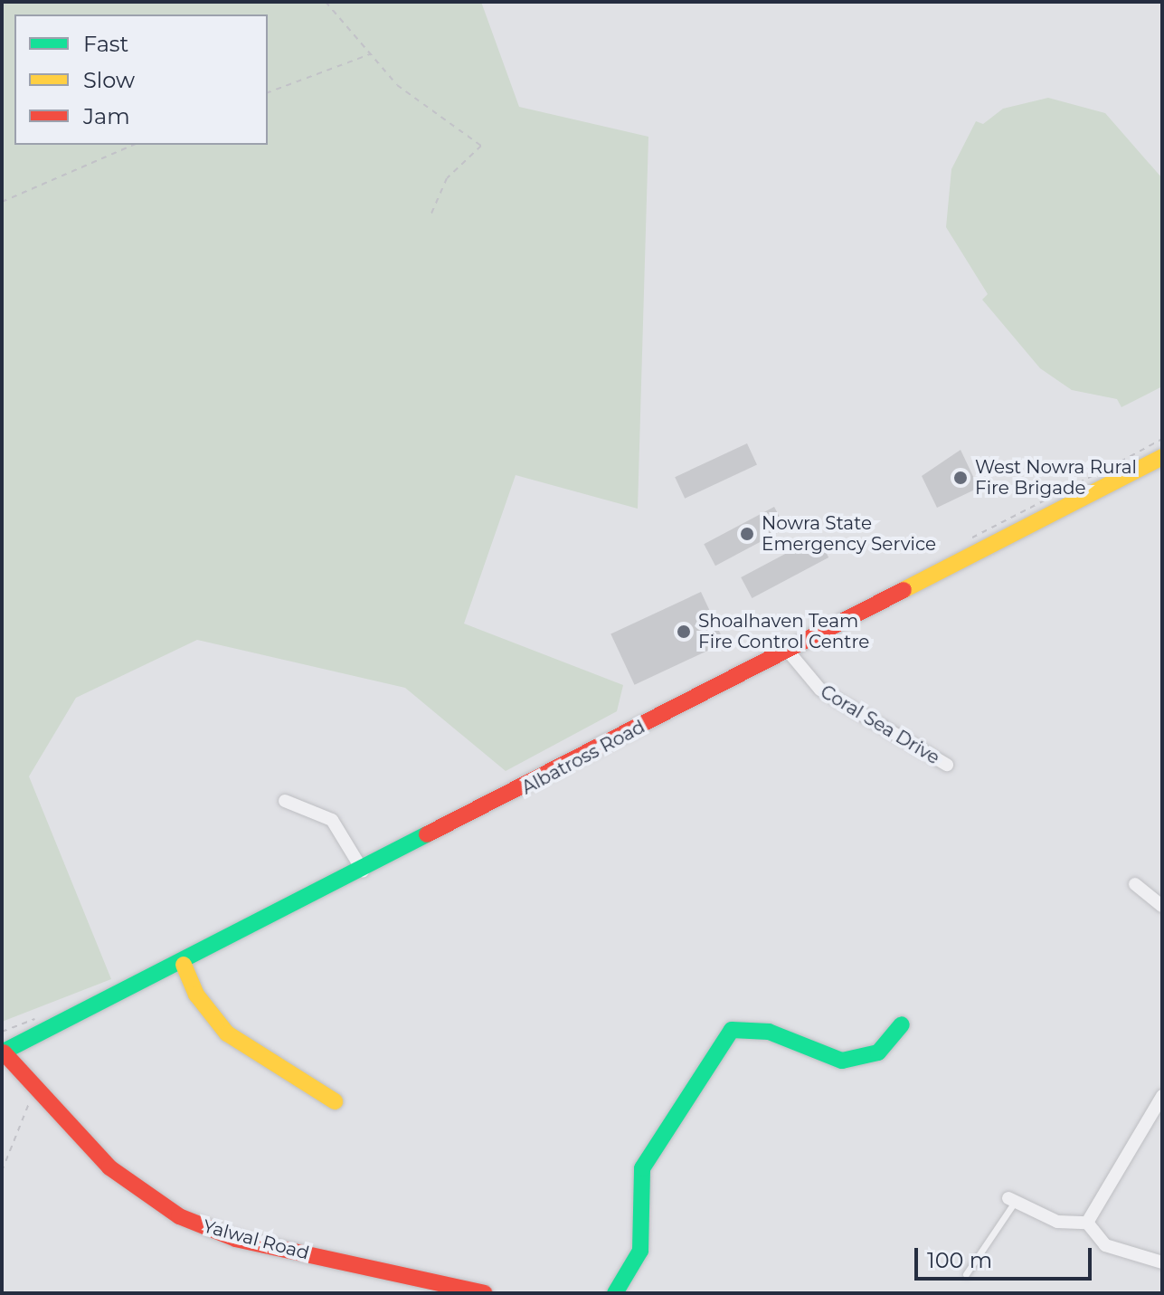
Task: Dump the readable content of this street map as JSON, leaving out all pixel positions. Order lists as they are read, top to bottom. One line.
{"streets":{"main road":["Albatross Road","Yalwal Road"],"street":["Coral Sea Drive"]},"crossings":[["Coral Sea Drive","Albatross Road"],["Albatross Road","Yalwal Road"]],"places":["West Nowra Rural Fire Brigade","Nowra State Emergency Service","Shoalhaven Team Fire Control Centre"],"legend":["Fast","Slow","Jam"],"scale_bar":"100 m"}
